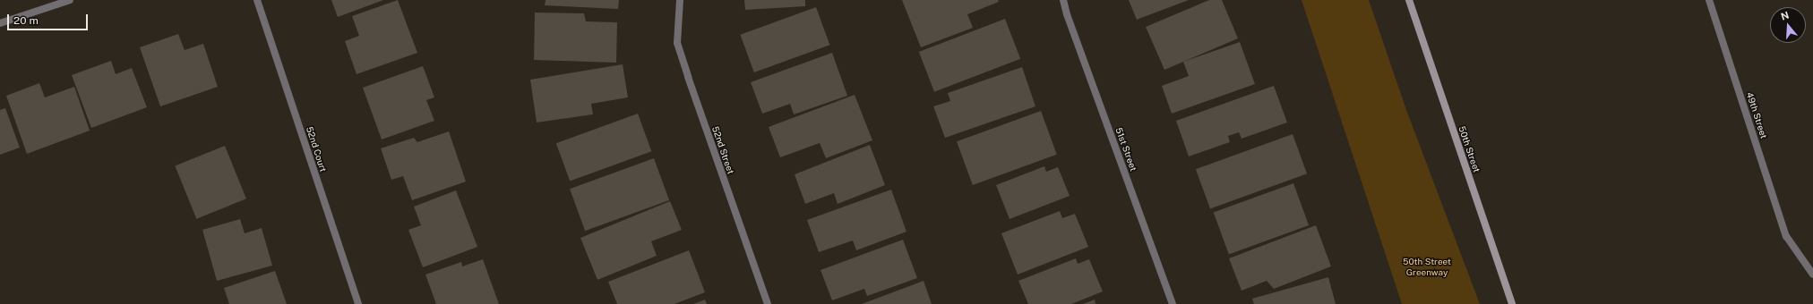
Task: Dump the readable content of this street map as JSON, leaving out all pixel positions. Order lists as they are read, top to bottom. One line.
{"streets":{"main road":["50th Street"],"street":["49th Street","52nd Court","51st Street","52nd Street"]},"parks":["50th Street Greenway"],"scale_bar":"20 m","north":"top"}
